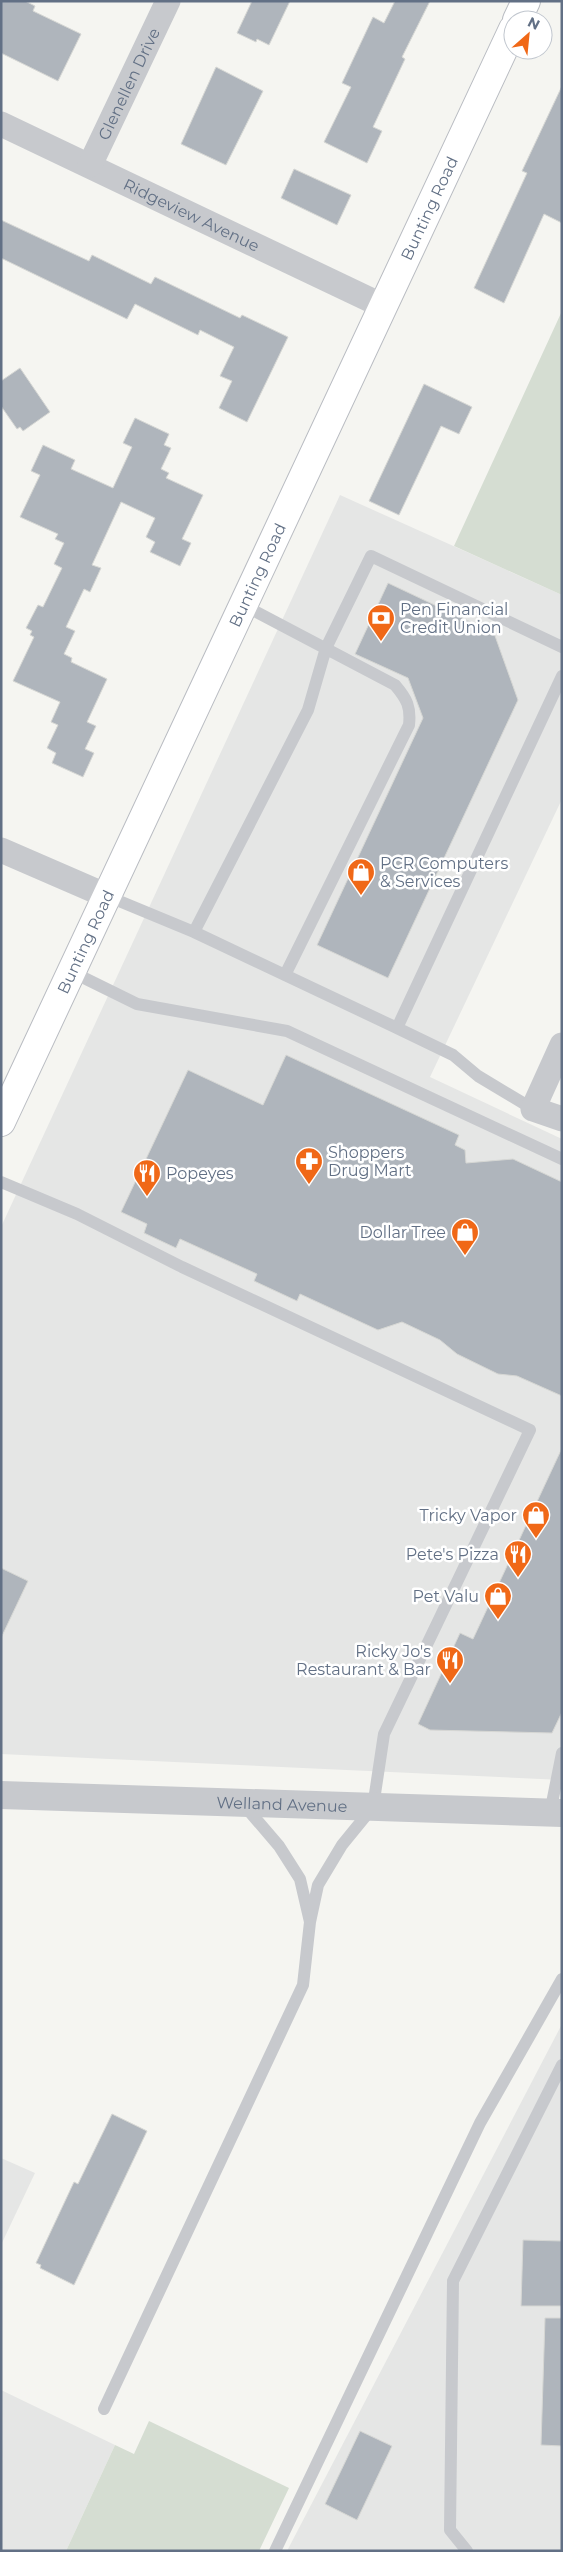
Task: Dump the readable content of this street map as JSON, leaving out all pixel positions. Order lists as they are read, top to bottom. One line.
{"streets":{"main road":["Bunting Road"],"street":["Glenellen Drive","Ridgeview Avenue","Welland Avenue"]},"crossings":[["Glenellen Drive","Ridgeview Avenue"],["Bunting Road","Ridgeview Avenue"]],"places":{"bank":["Pen Financial Credit Union"],"shop":["PCR Computers & Services","Dollar Tree","Tricky Vapor","Pet Valu"],"pharmacy":["Shoppers Drug Mart"],"restaurant":["Popeyes","Pete's Pizza","Ricky Jo's Restaurant & Bar"]},"north":"top right"}
